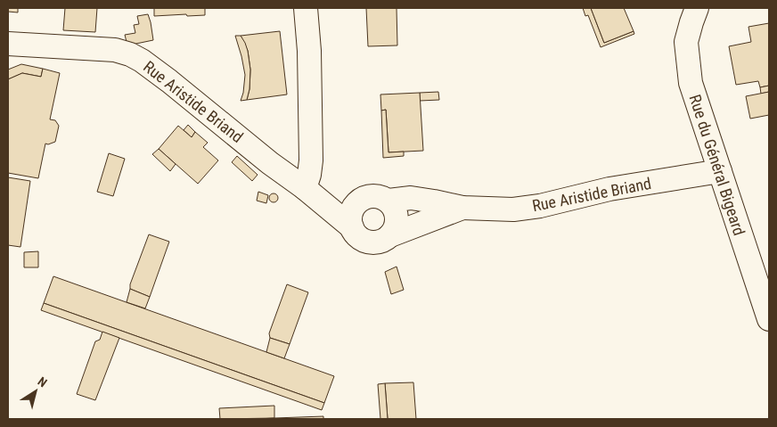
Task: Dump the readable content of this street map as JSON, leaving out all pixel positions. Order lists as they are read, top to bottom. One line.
{"streets":{"street":["Rue Aristide Briand","Rue du Général Bigeard"]},"crossings":[["Rue Aristide Briand","Rue du Général Bigeard"]],"north":"top right"}
